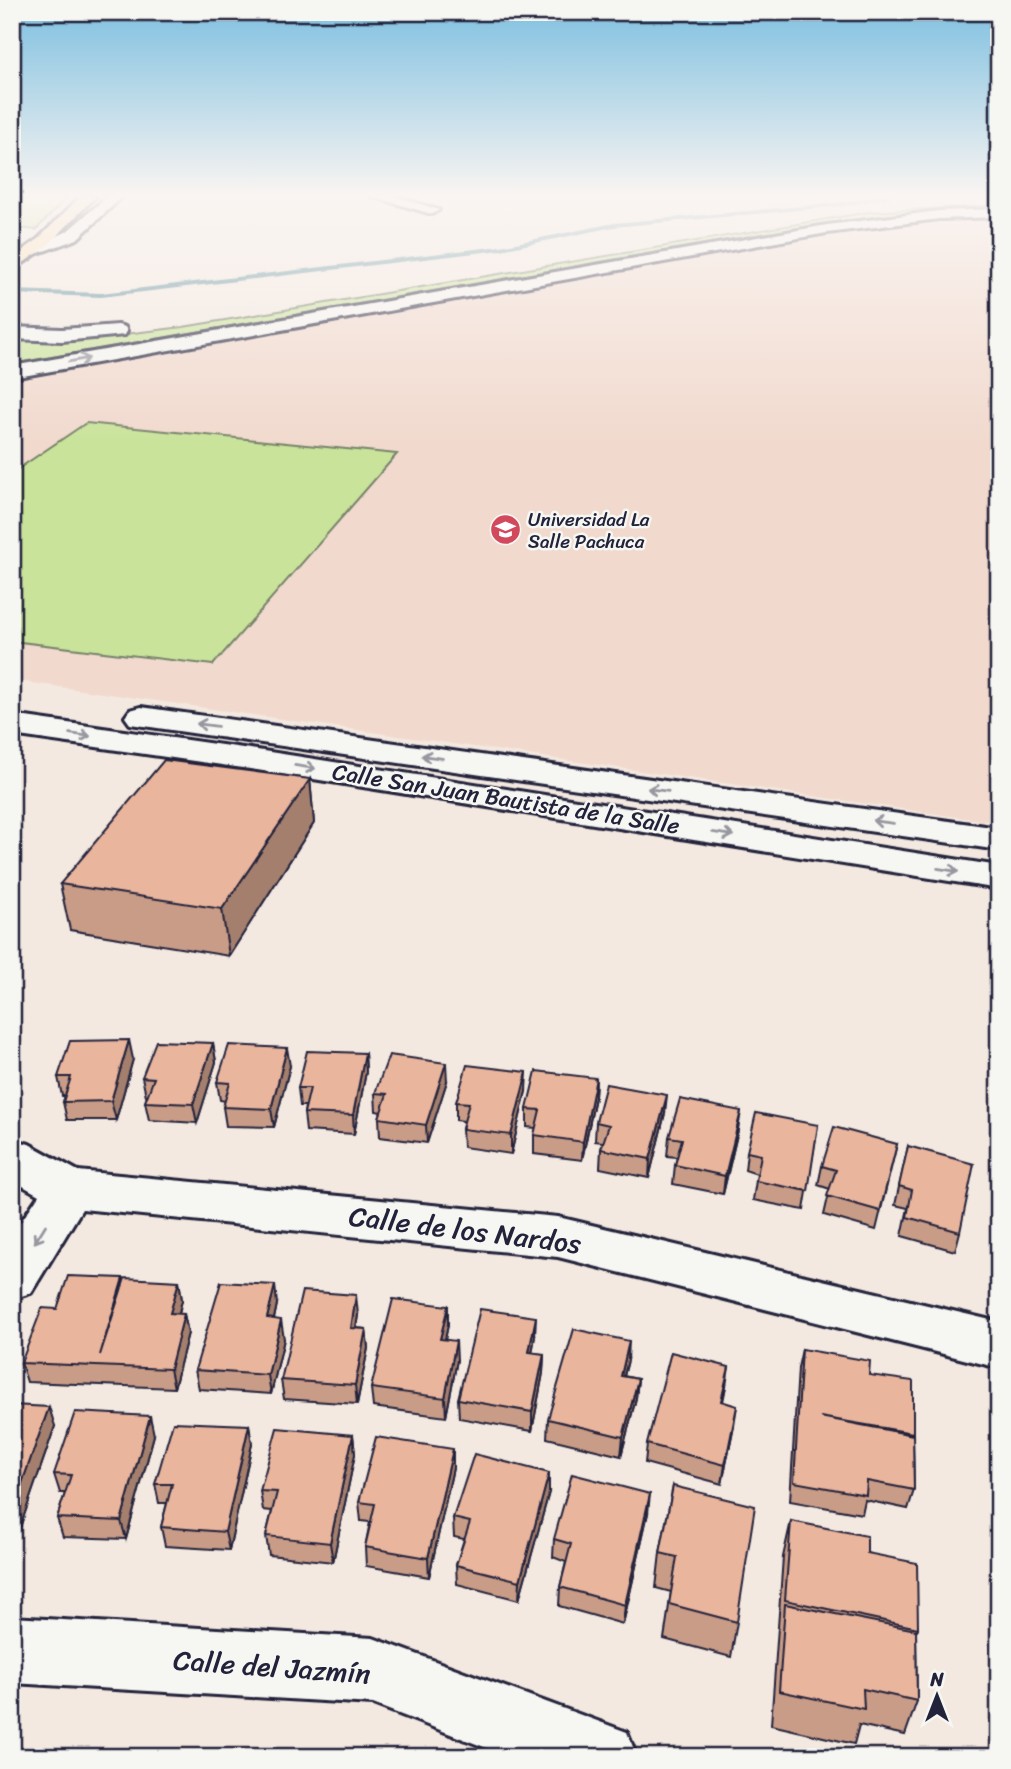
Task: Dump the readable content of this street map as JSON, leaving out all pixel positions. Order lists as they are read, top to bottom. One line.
{"streets":{"street":["Calle San Juan Bautista de la Salle","Calle de los Nardos","Calle del Jazmín"]},"places":{"school or university":["Universidad La Salle Pachuca"]},"north":"top"}
